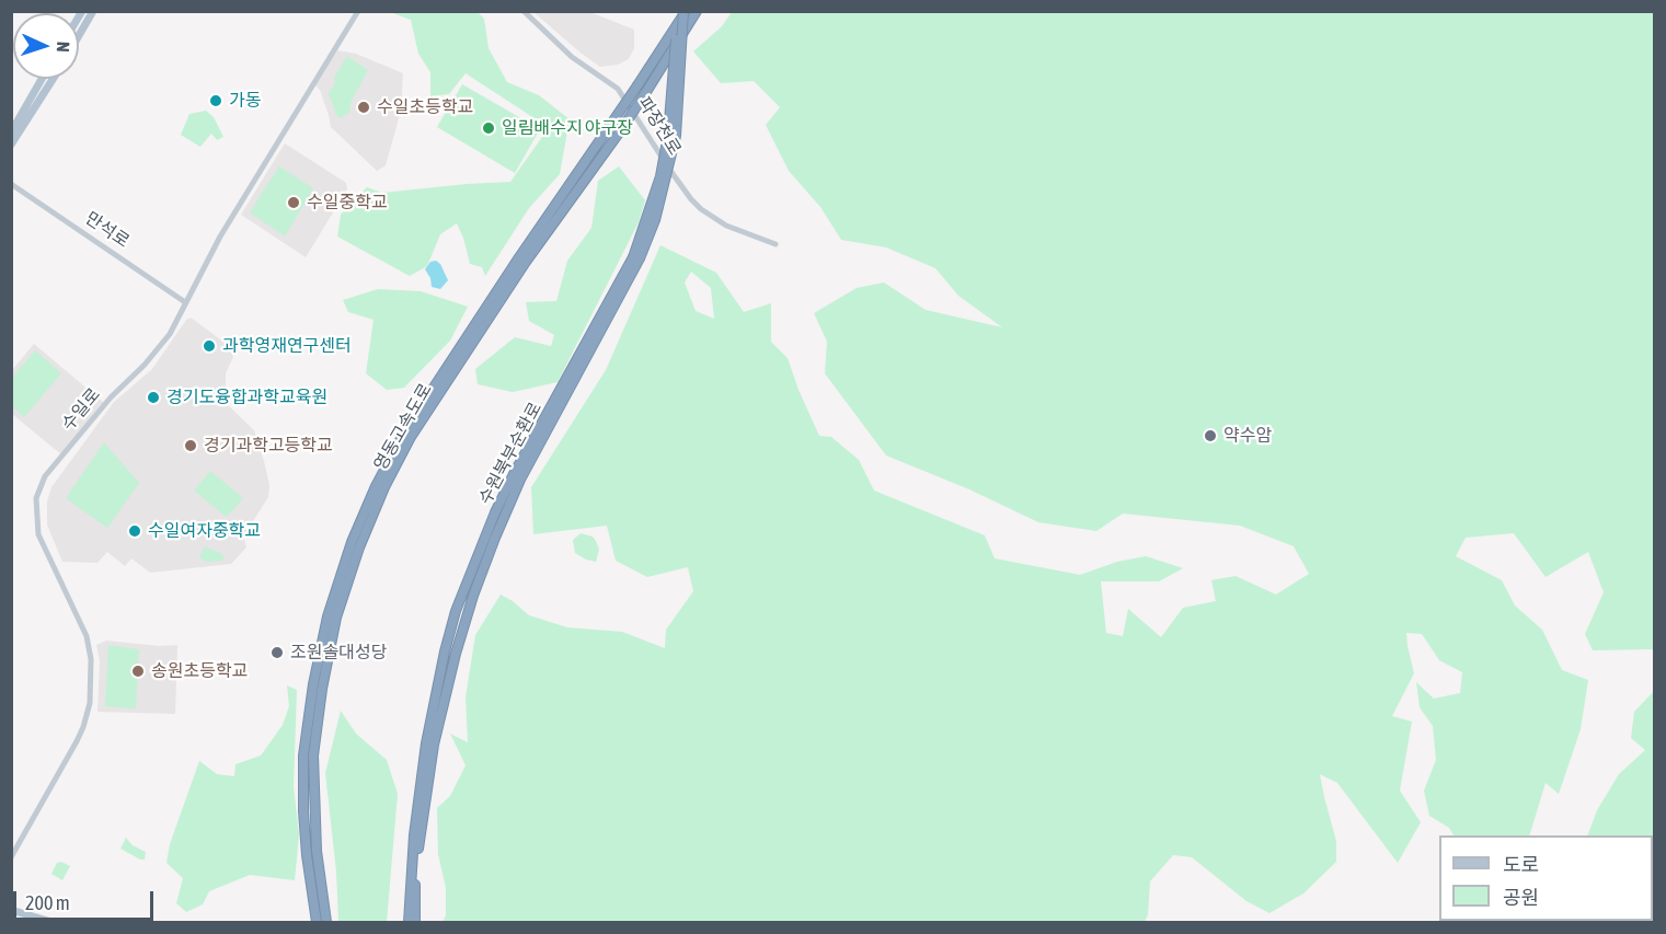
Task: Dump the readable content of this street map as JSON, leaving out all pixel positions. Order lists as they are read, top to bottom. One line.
{"streets":{"highway":["영동고속도로","수원북부순환로"],"street":["파장천로","만석로","수일로"]},"crossings":[["만석로","수일로"],["영동고속도로","수원북부순환로"]],"places":["가동","수일초등학교","일림배수지 야구장","수일중학교","과학영재연구센터","경기도융합과학교육원","약수암","경기과학고등학교","수일여자중학교","조원솔대성당","송원초등학교"],"legend":["도로","공원"],"scale_bar":"200 m","north":"right"}
